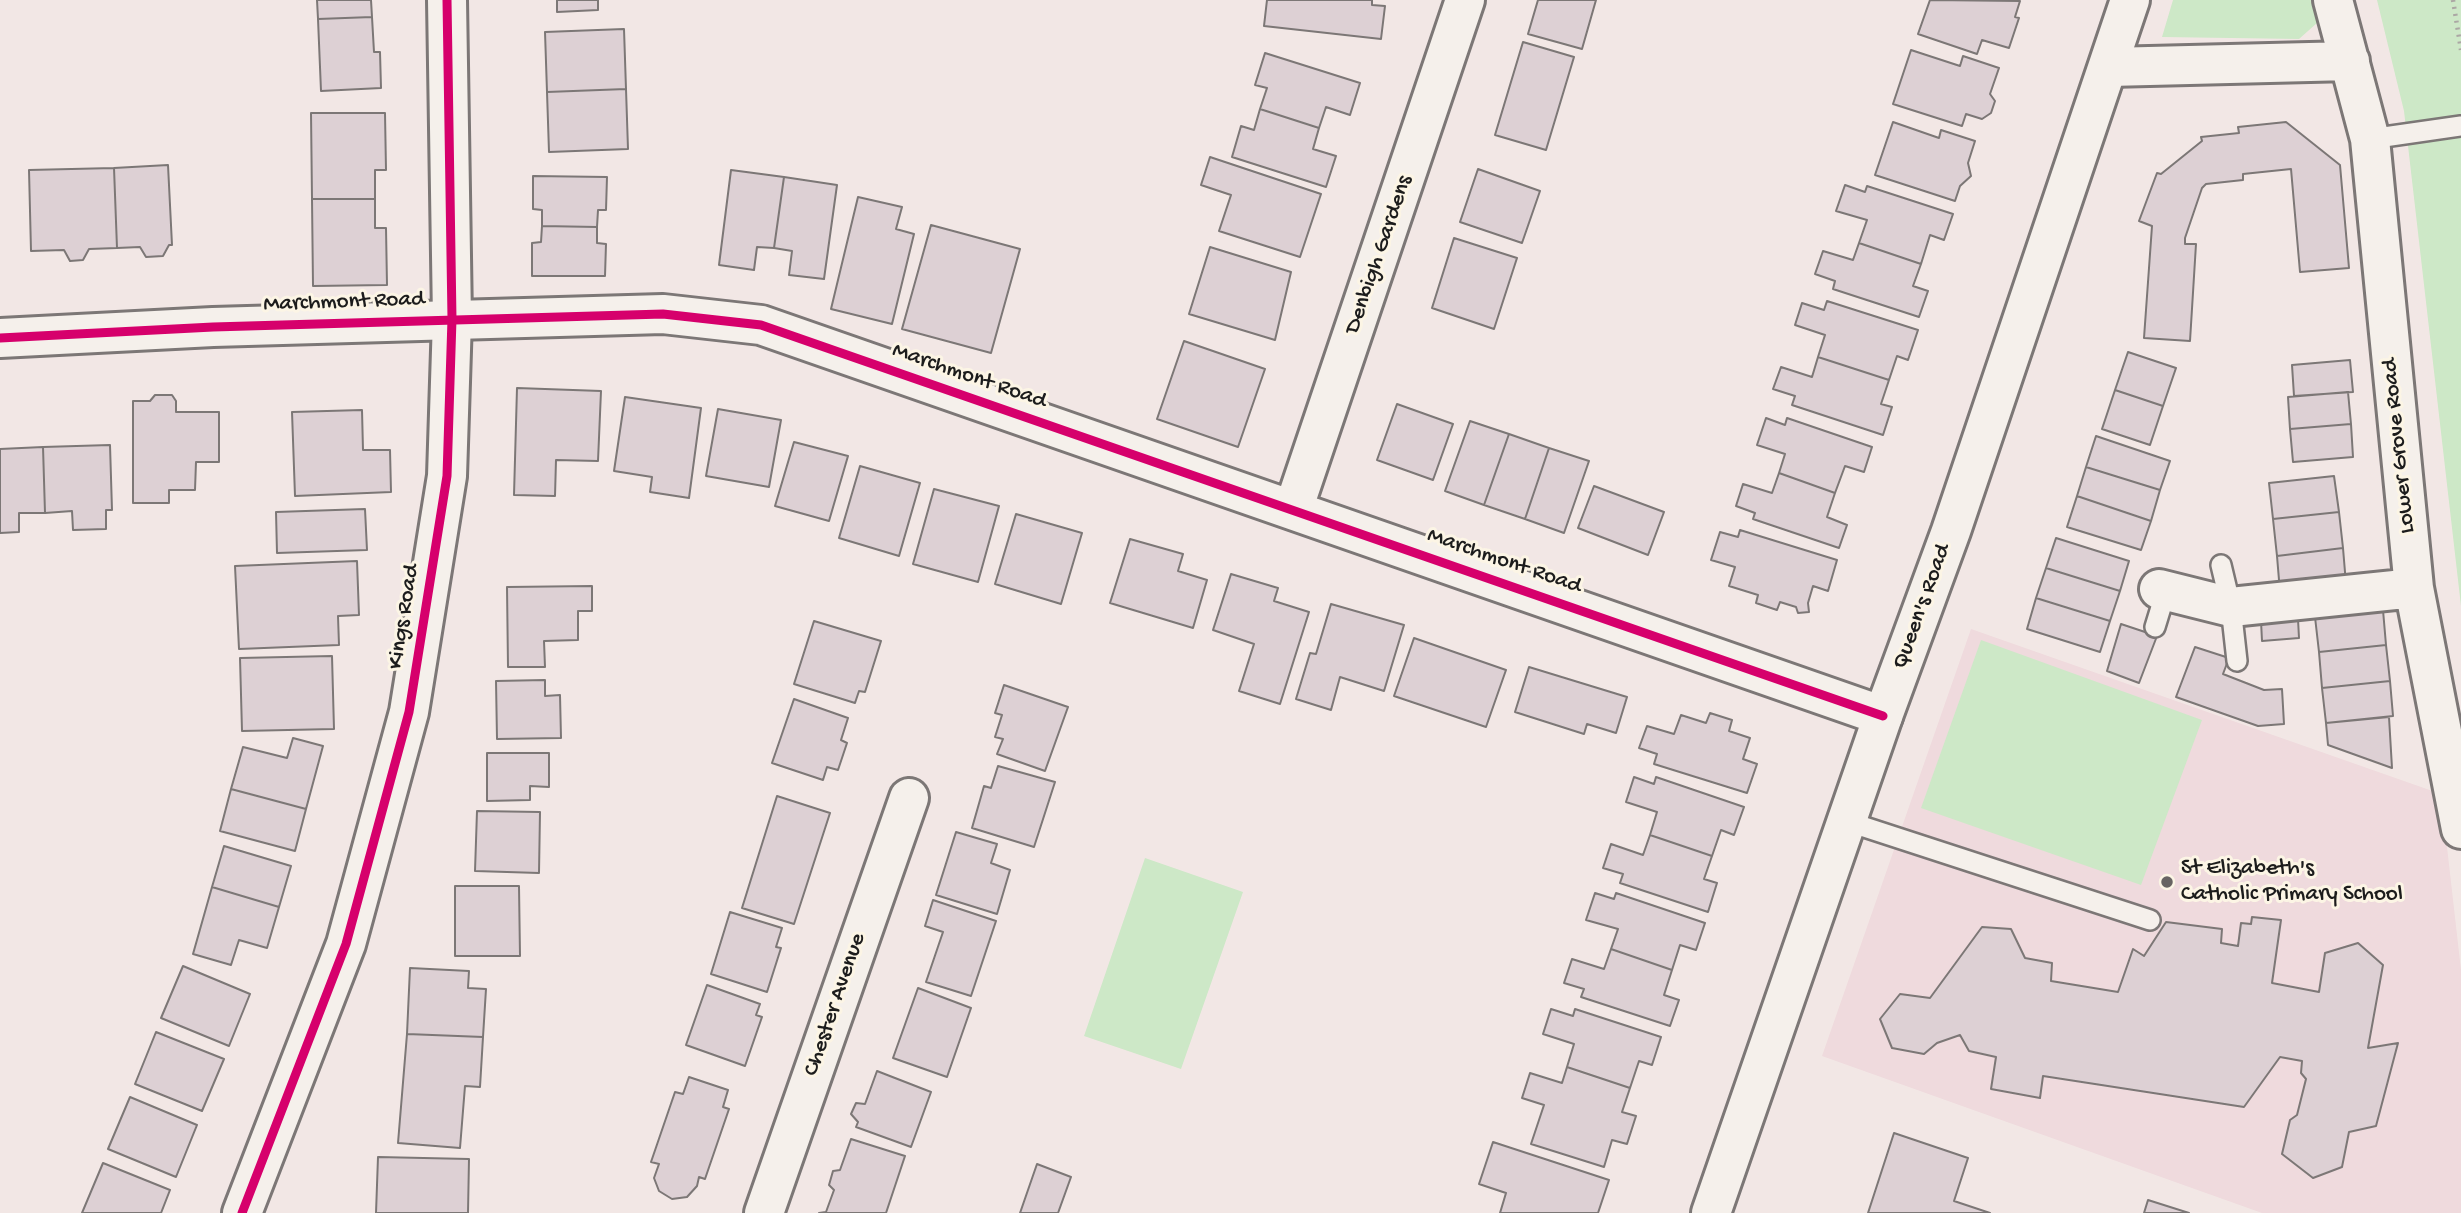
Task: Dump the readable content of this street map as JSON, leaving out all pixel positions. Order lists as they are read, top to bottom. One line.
{"streets":{"street":["Denbigh Gardens","Marchmont Road","Lower Grove Road","Queen's Road","Kings Road","Chester Avenue"]},"crossings":[["Denbigh Gardens","Marchmont Road"],["Marchmont Road","Queen's Road"],["Marchmont Road","Kings Road"]],"places":["St Elizabeth's Catholic Primary School"]}
